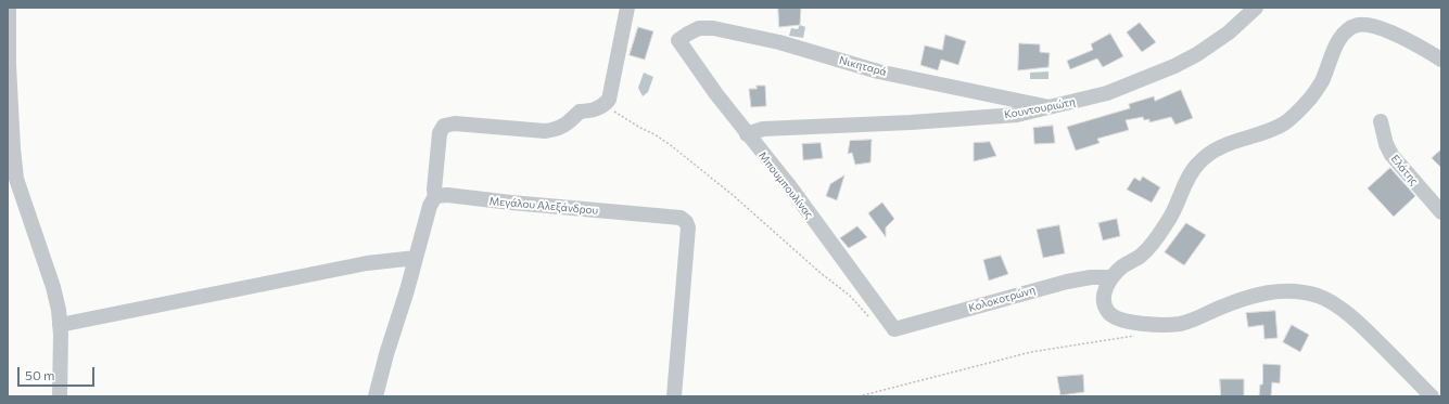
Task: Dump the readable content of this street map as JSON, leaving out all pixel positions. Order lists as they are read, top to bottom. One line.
{"streets":{"street":["Νικηταρά","Κουντουριώτη","Ελάτης","Μπουμπουλίνας","Μεγάλου Αλεξάνδρου","Κολοκοτρώνη"]},"crossings":[["Νικηταρά","Κουντουριώτη"],["Νικηταρά","Μπουμπουλίνας"],["Κουντουριώτη","Μπουμπουλίνας"],["Μπουμπουλίνας","Κολοκοτρώνη"]],"scale_bar":"50 m"}
